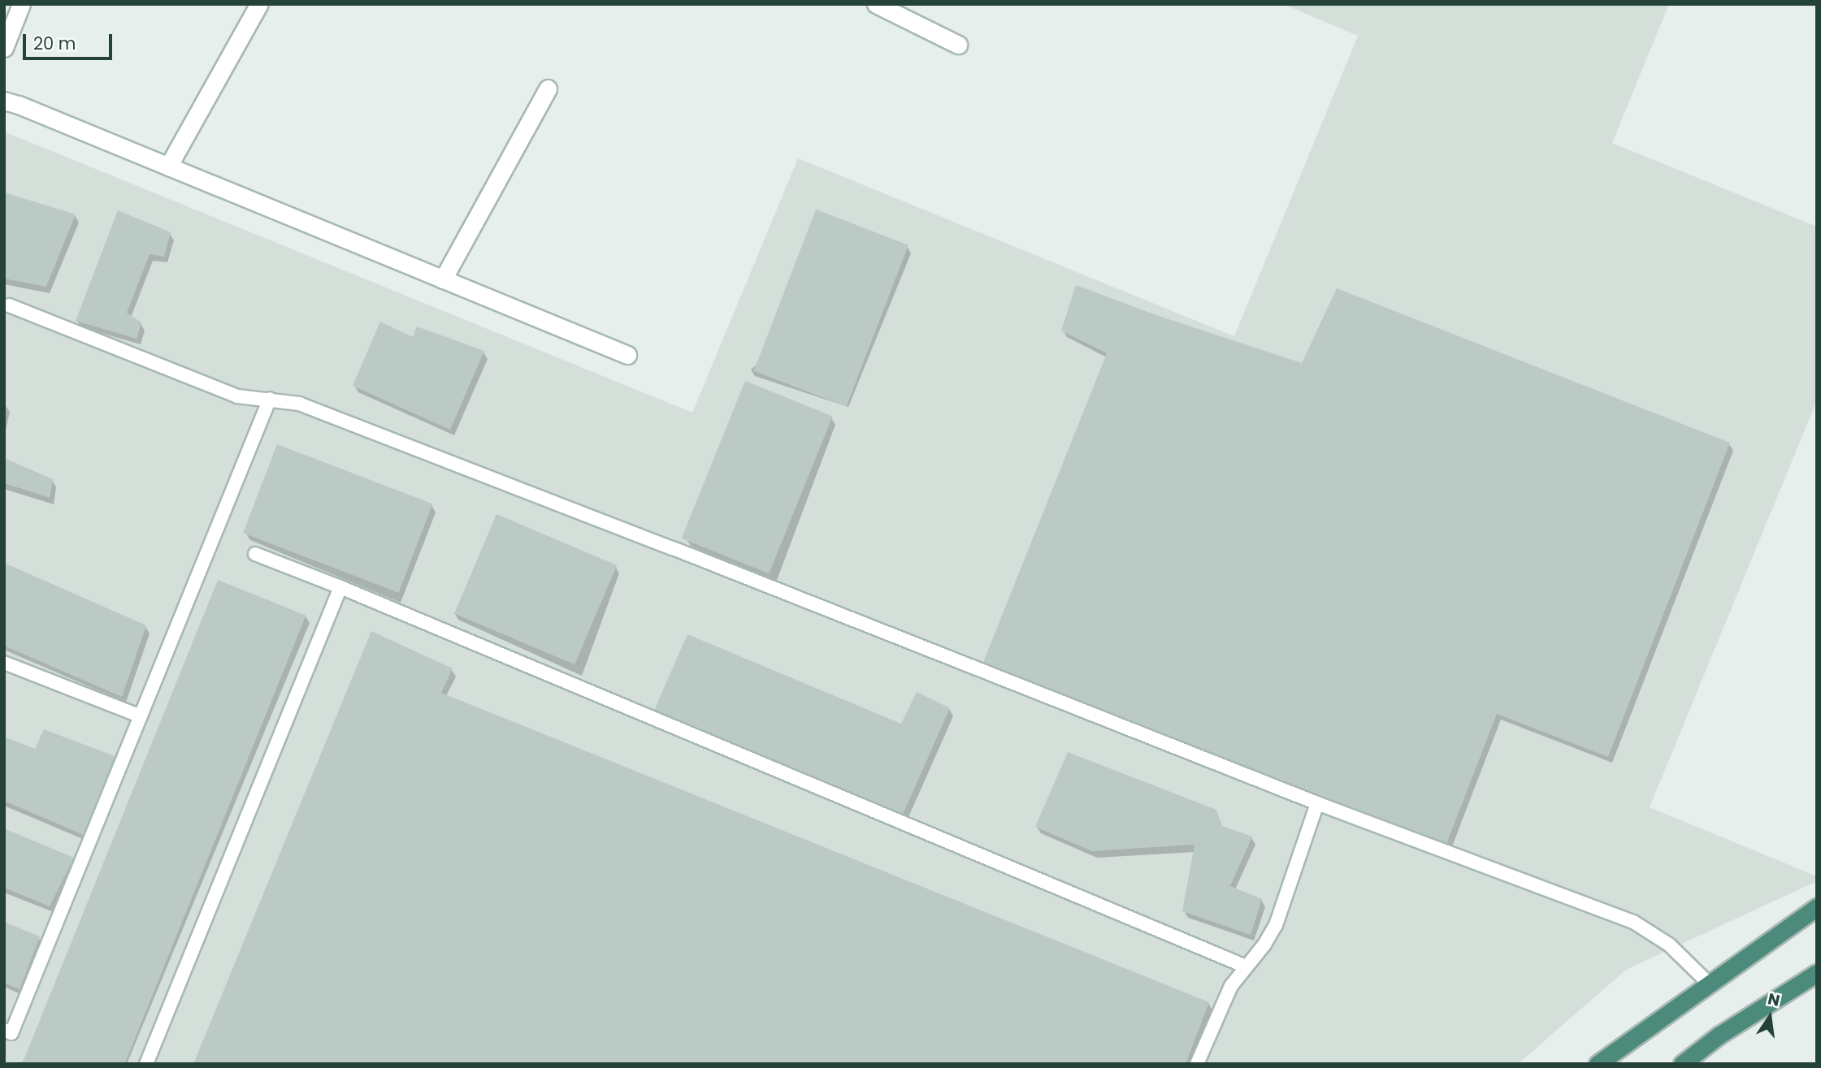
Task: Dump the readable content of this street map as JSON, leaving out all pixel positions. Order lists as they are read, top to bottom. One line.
{"scale_bar":"20 m","north":"top"}
